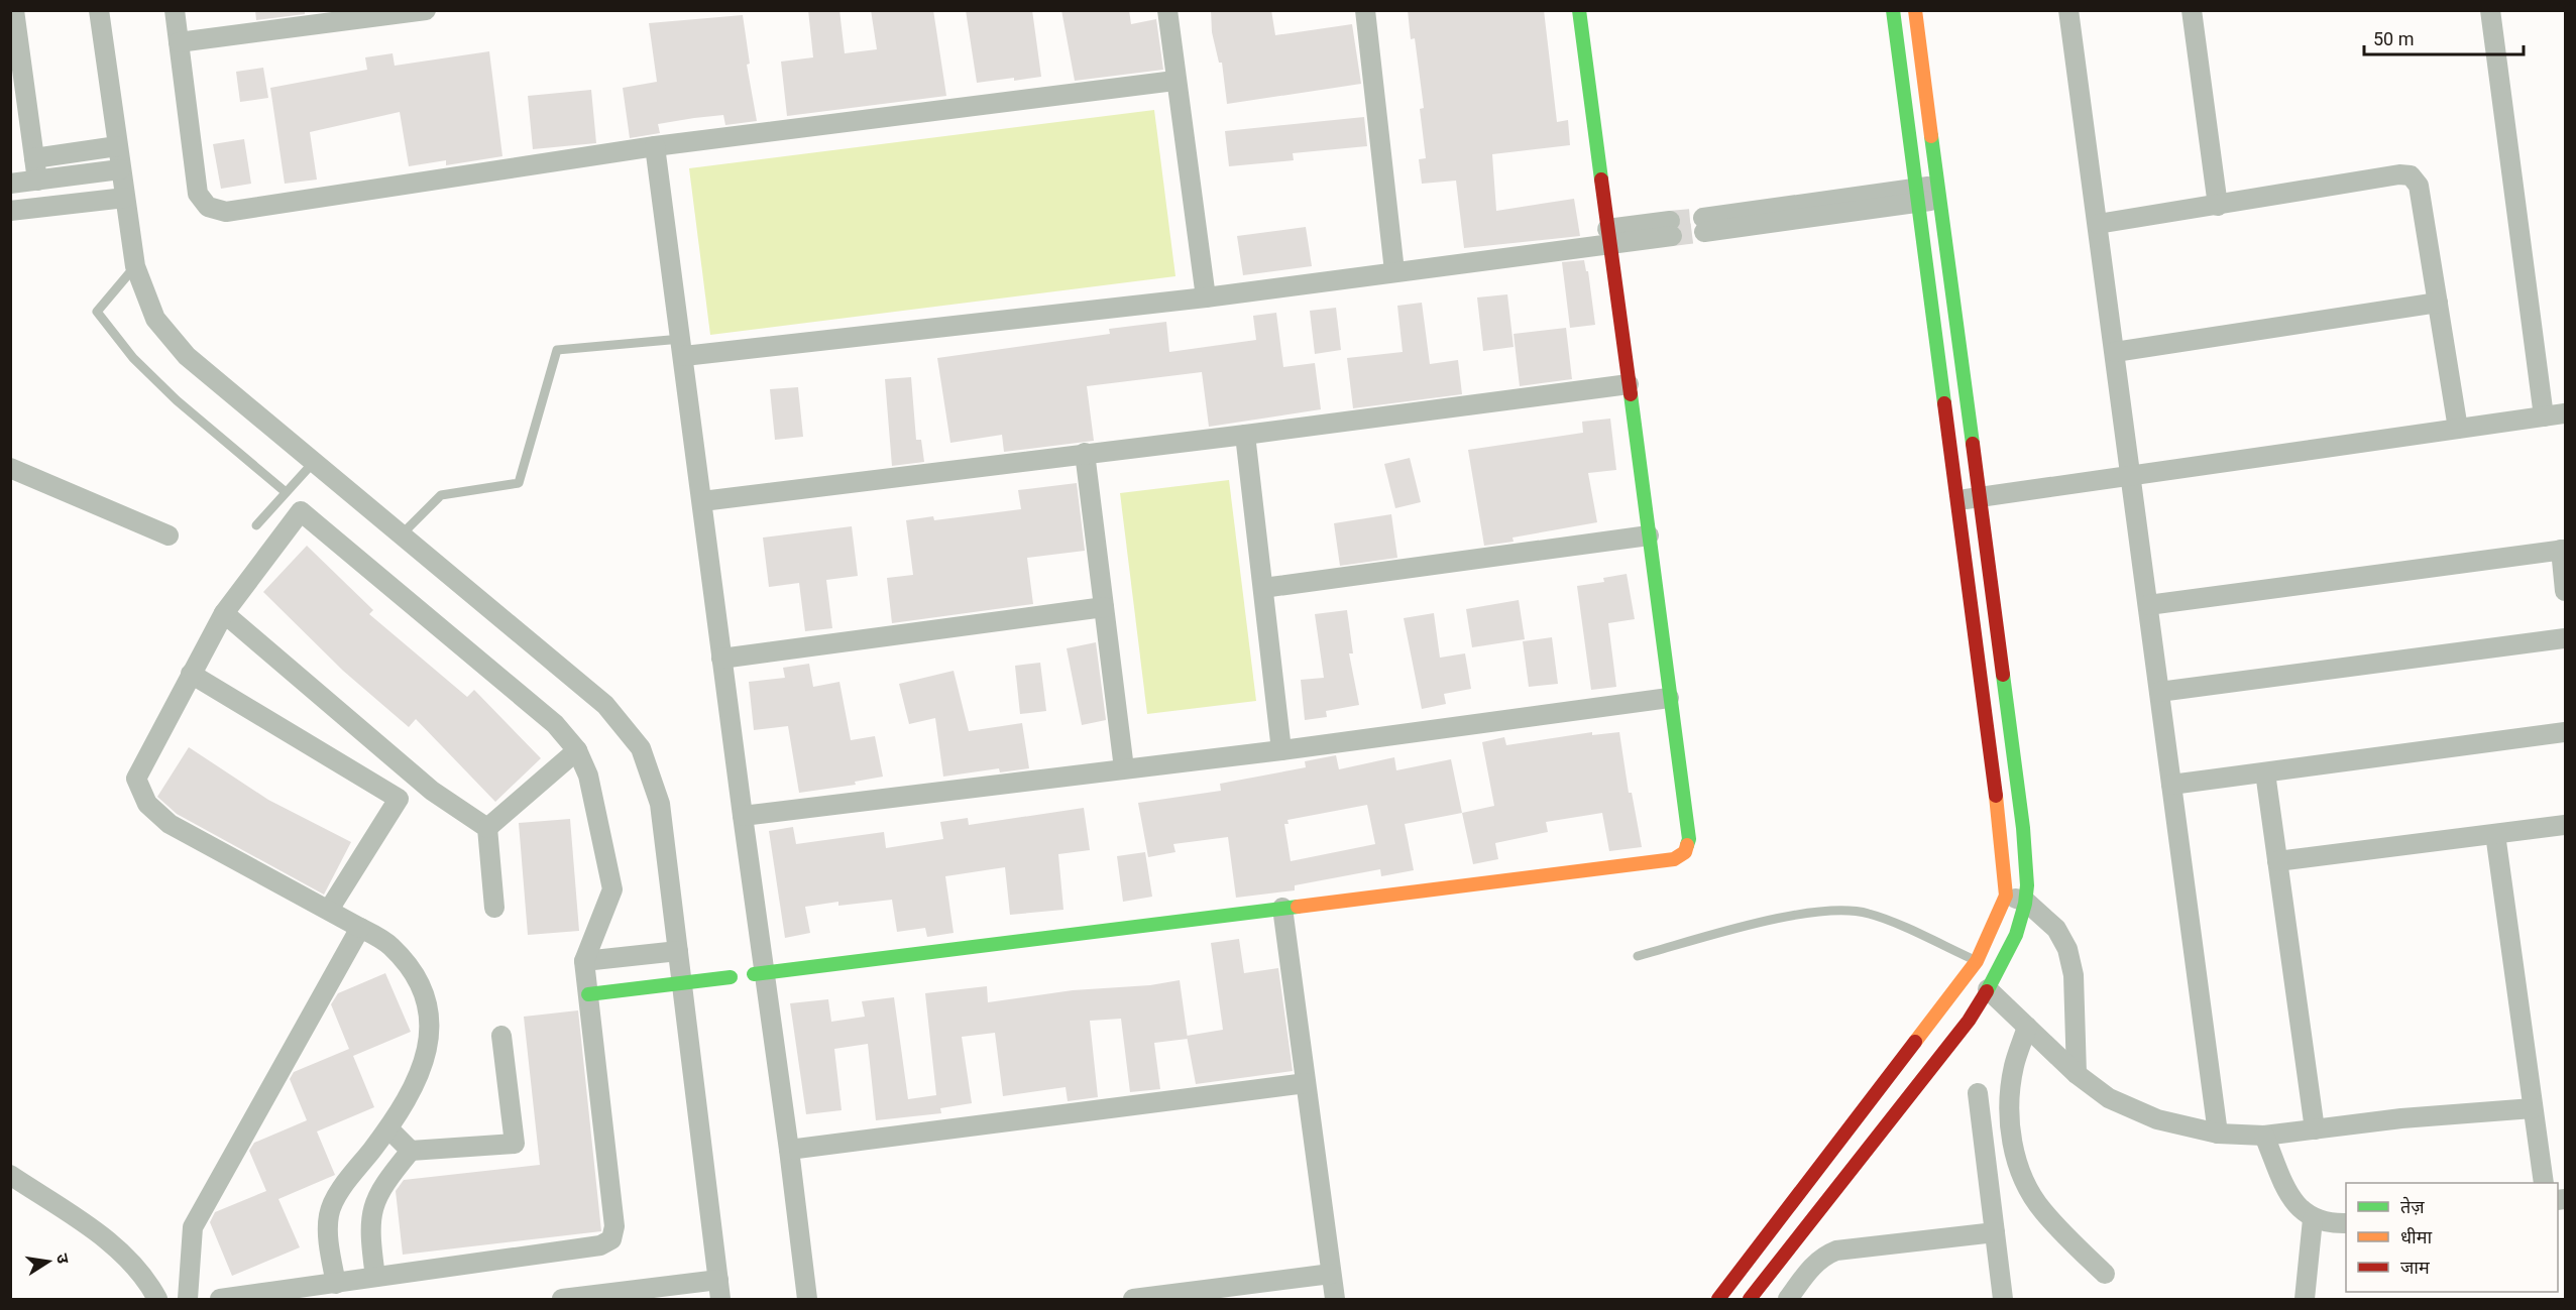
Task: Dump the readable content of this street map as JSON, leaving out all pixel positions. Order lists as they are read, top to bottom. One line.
{"legend":["तेज़","धीमा","जाम"],"scale_bar":"50 m","north":"right"}
